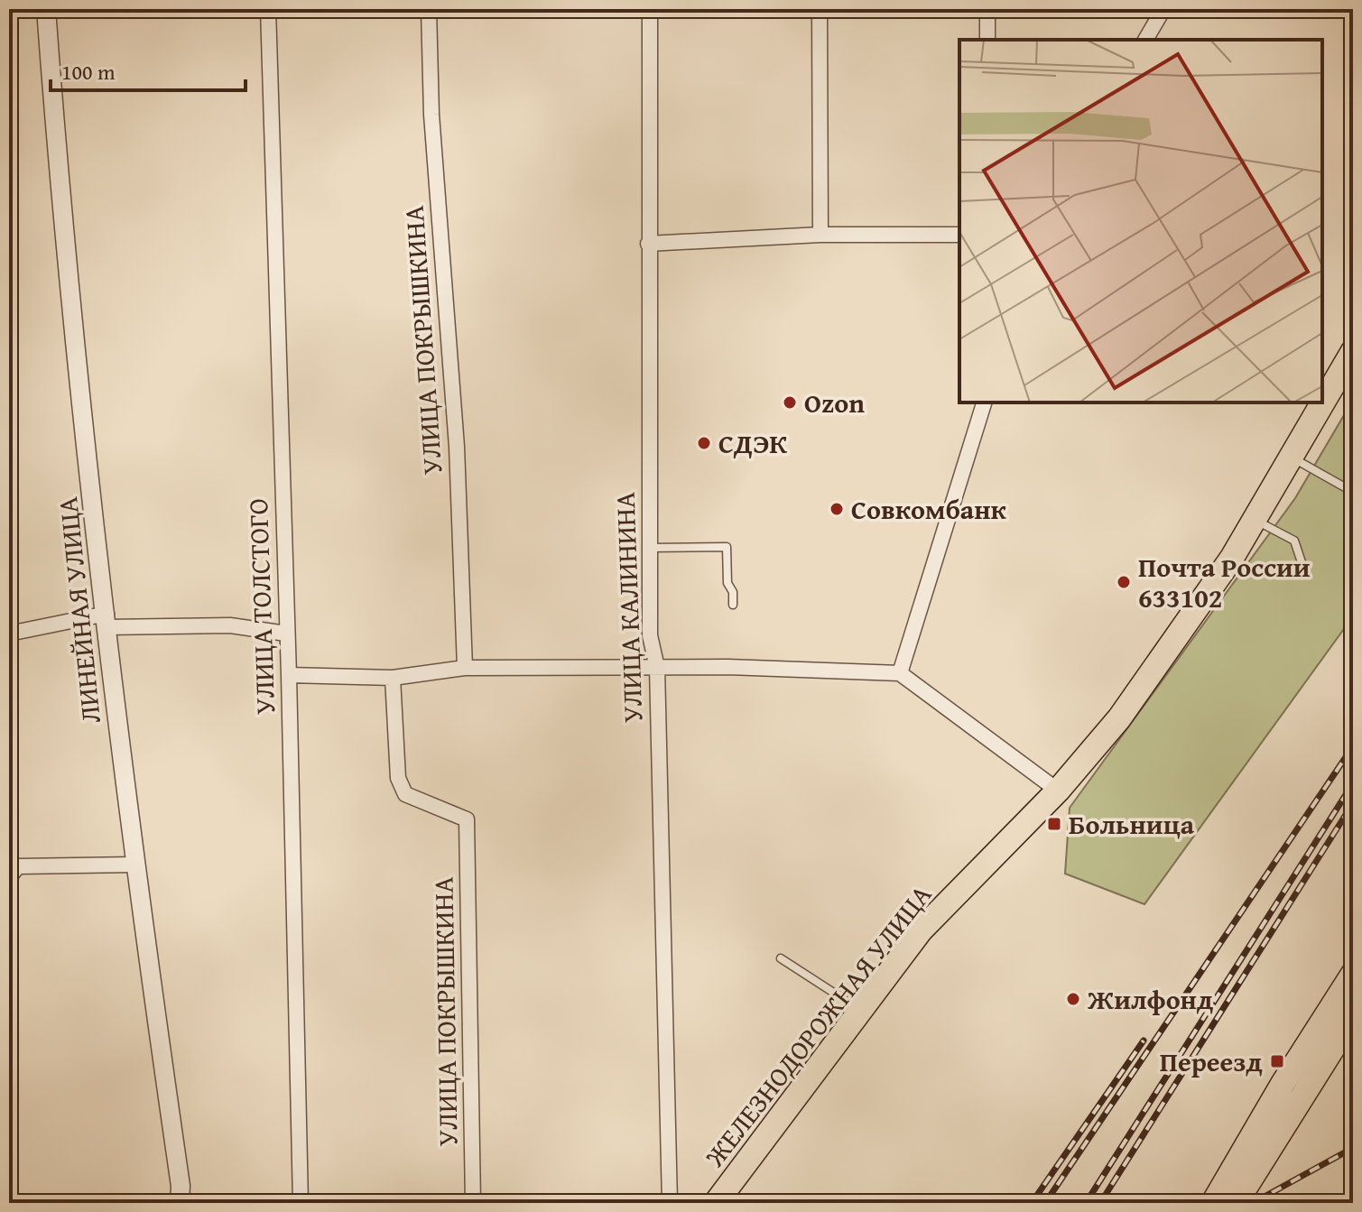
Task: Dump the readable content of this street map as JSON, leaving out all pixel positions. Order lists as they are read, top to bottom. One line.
{"streets":{"main road":["ЖЕЛЕЗНОДОРОЖНАЯ УЛИЦА"],"street":["УЛИЦА ПОКРЫШКИНА","УЛИЦА ТОЛСТОГО","УЛИЦА КАЛИНИНА","ЛИНЕЙНАЯ УЛИЦА"]},"places":{"other":["Ozon","СДЭК","Совкомбанк","Почта России 633102","Жилфонд"],"transit":["Больница","Переезд"]},"scale_bar":"100 m"}
